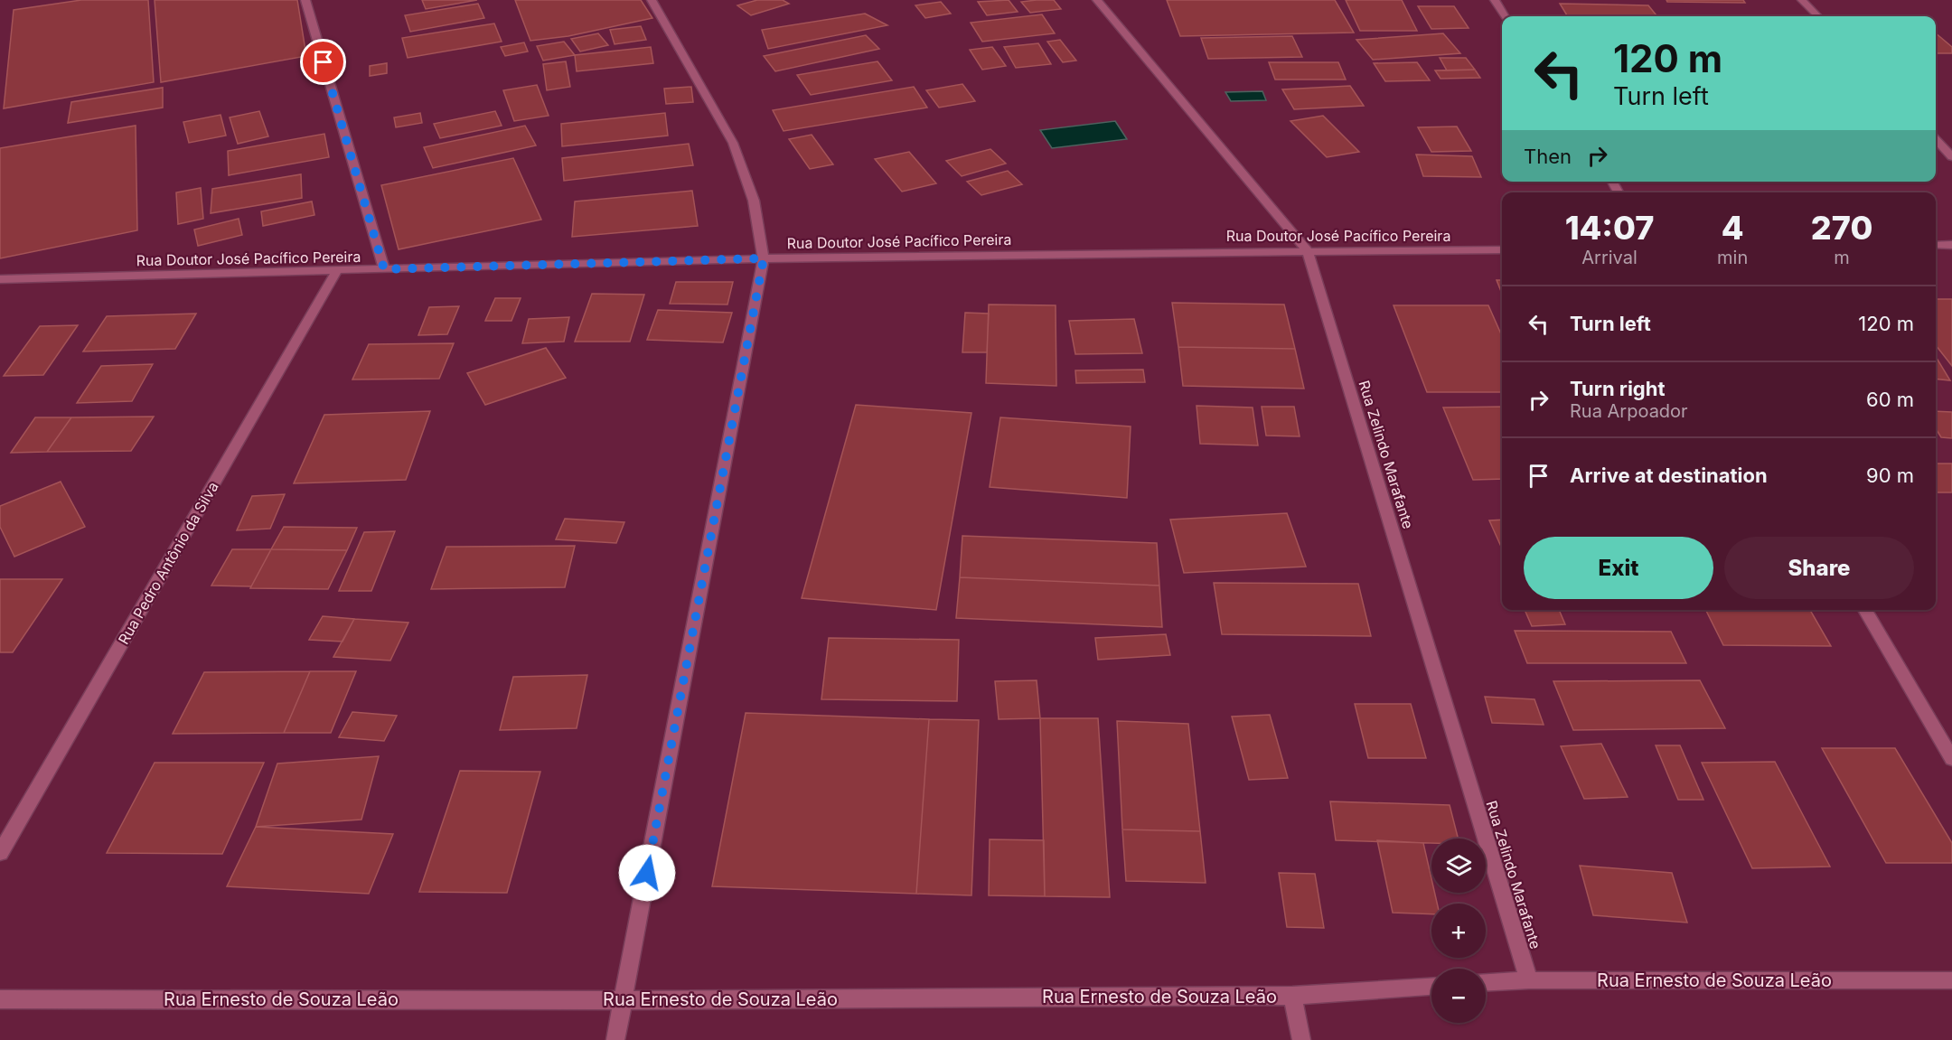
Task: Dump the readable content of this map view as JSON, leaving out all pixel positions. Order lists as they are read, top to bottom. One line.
{"streets":{"street":["Rua Doutor José Pacífico Pereira","Rua Zelindo Marafante","Rua Pedro Antônio da Silva","Rua Ernesto de Souza Leão"]},"crossings":[["Rua Doutor José Pacífico Pereira","Rua Zelindo Marafante"],["Rua Doutor José Pacífico Pereira","Rua Pedro Antônio da Silva"],["Rua Zelindo Marafante","Rua Ernesto de Souza Leão"]],"page":{"turn":["120 m","Turn left"],"then":"Then","eta":["14:07","Arrival","4","min","270","m"],"list":[{"name":"Turn left","value":"120 m"},{"name":"Turn right","note":"Rua Arpoador","value":"60 m"},{"name":"Arrive at destination","value":"90 m"}],"buttons":["Exit","Share"],"map_buttons":["+","−"]}}
